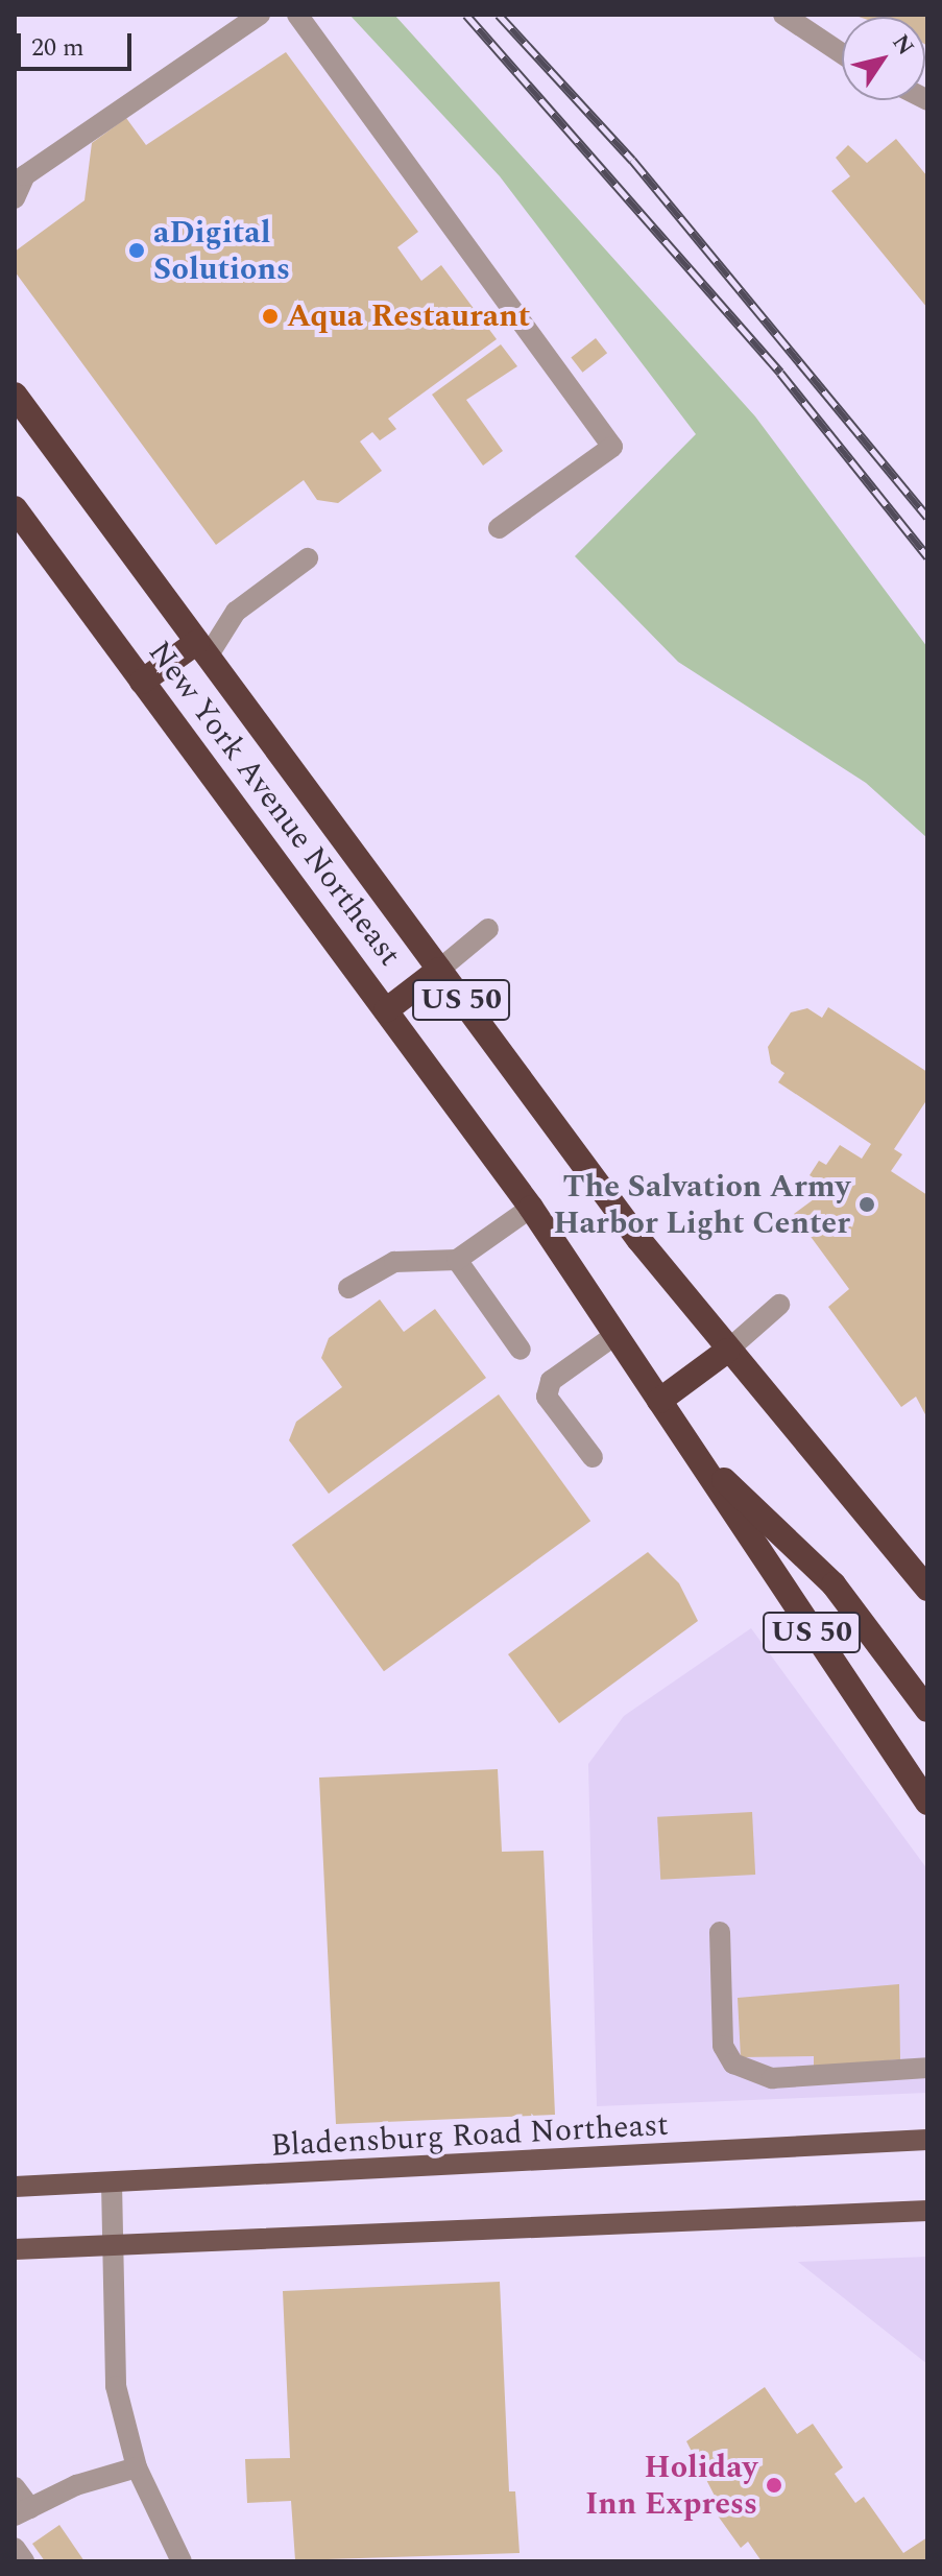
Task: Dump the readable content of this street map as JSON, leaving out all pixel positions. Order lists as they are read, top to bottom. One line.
{"streets":{"highway":["New York Avenue Northeast","US 50"],"main road":["Bladensburg Road Northeast"]},"places":["aDigital Solutions","Aqua Restaurant","The Salvation Army Harbor Light Center","Holiday Inn Express"],"scale_bar":"20 m","north":"top right"}
